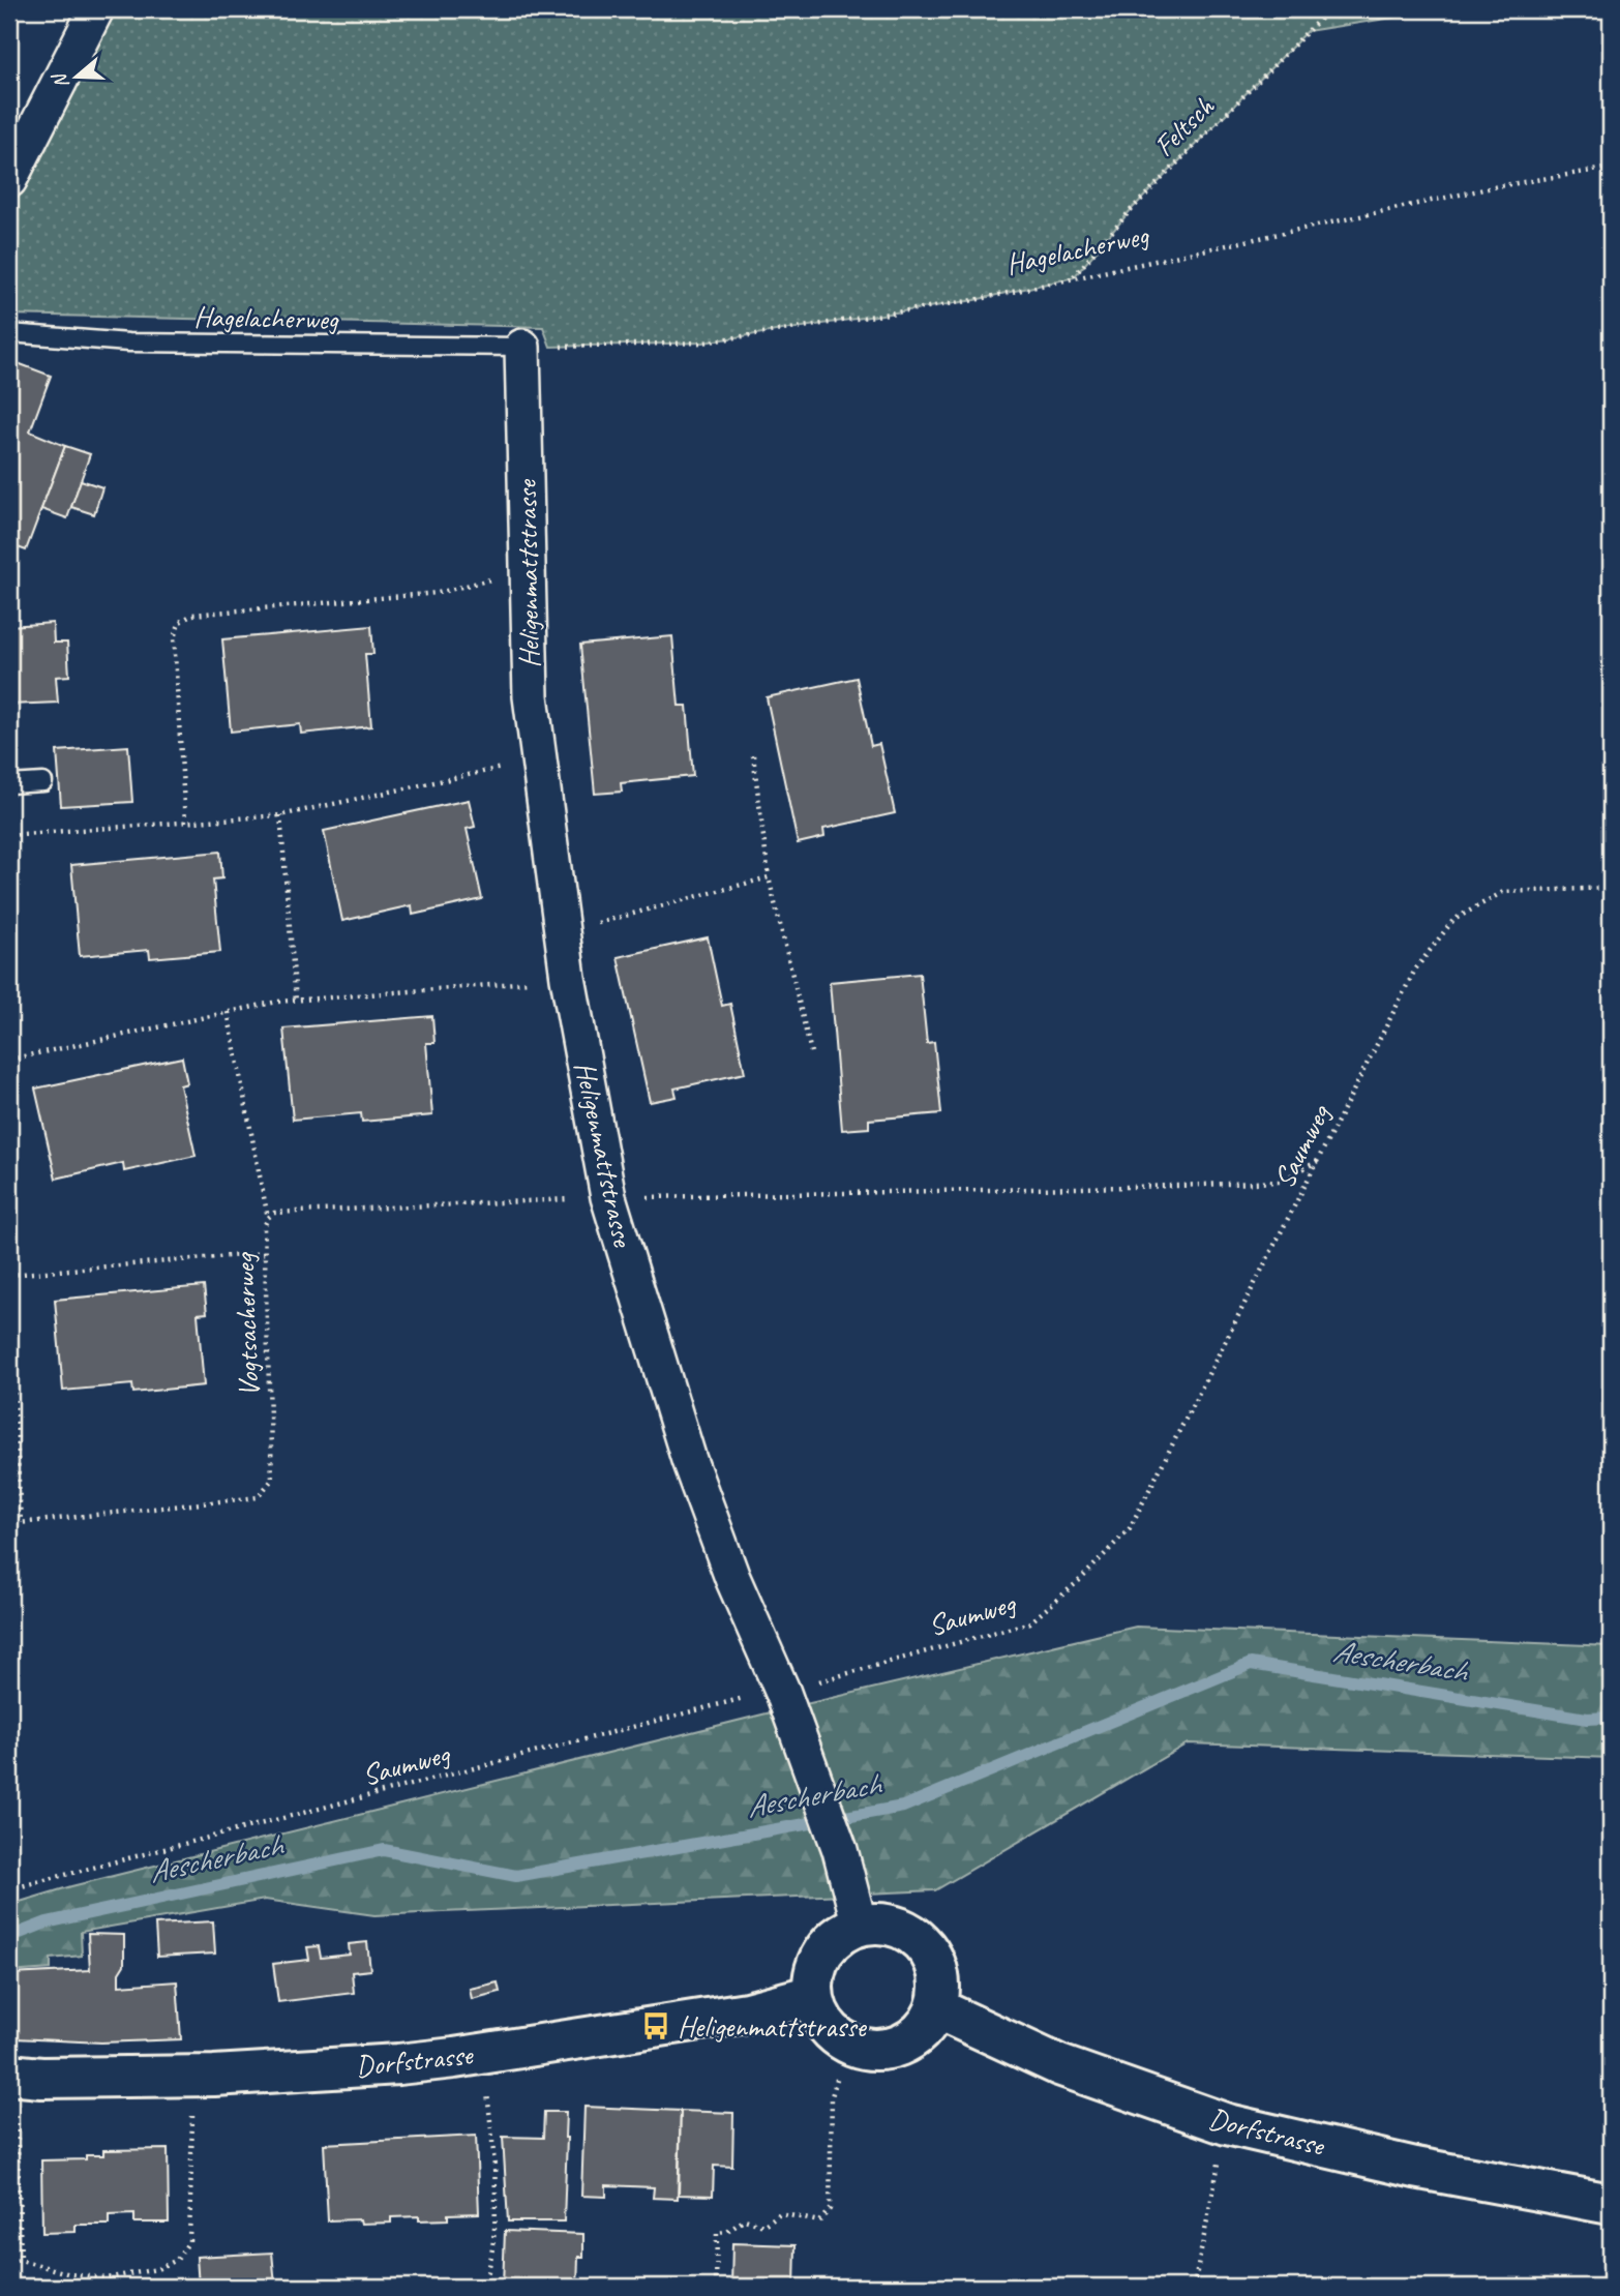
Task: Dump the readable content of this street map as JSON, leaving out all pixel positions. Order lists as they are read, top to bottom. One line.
{"streets":{"street":["Heligenmattstrasse","Dorfstrasse"],"lane":["Hagelacherweg"],"path":["Feltsch","Saumweg","Vogtsacherweg"]},"crossings":[["Feltsch","Hagelacherweg"],["Hagelacherweg","Heligenmattstrasse"],["Heligenmattstrasse","Saumweg"],["Heligenmattstrasse","Dorfstrasse"]],"water":["Aescherbach"],"places":{"bus stop":["Heligenmattstrasse"]},"north":"left"}
